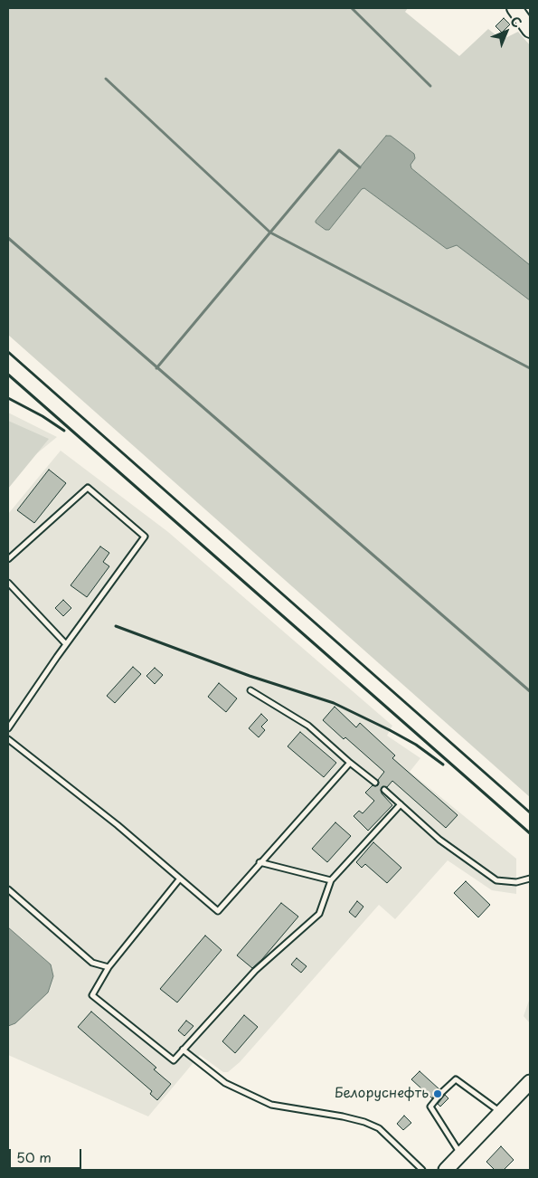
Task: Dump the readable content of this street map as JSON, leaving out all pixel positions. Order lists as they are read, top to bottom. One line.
{"places":["Белоруснефть"],"scale_bar":"50 m","north":"top right"}
